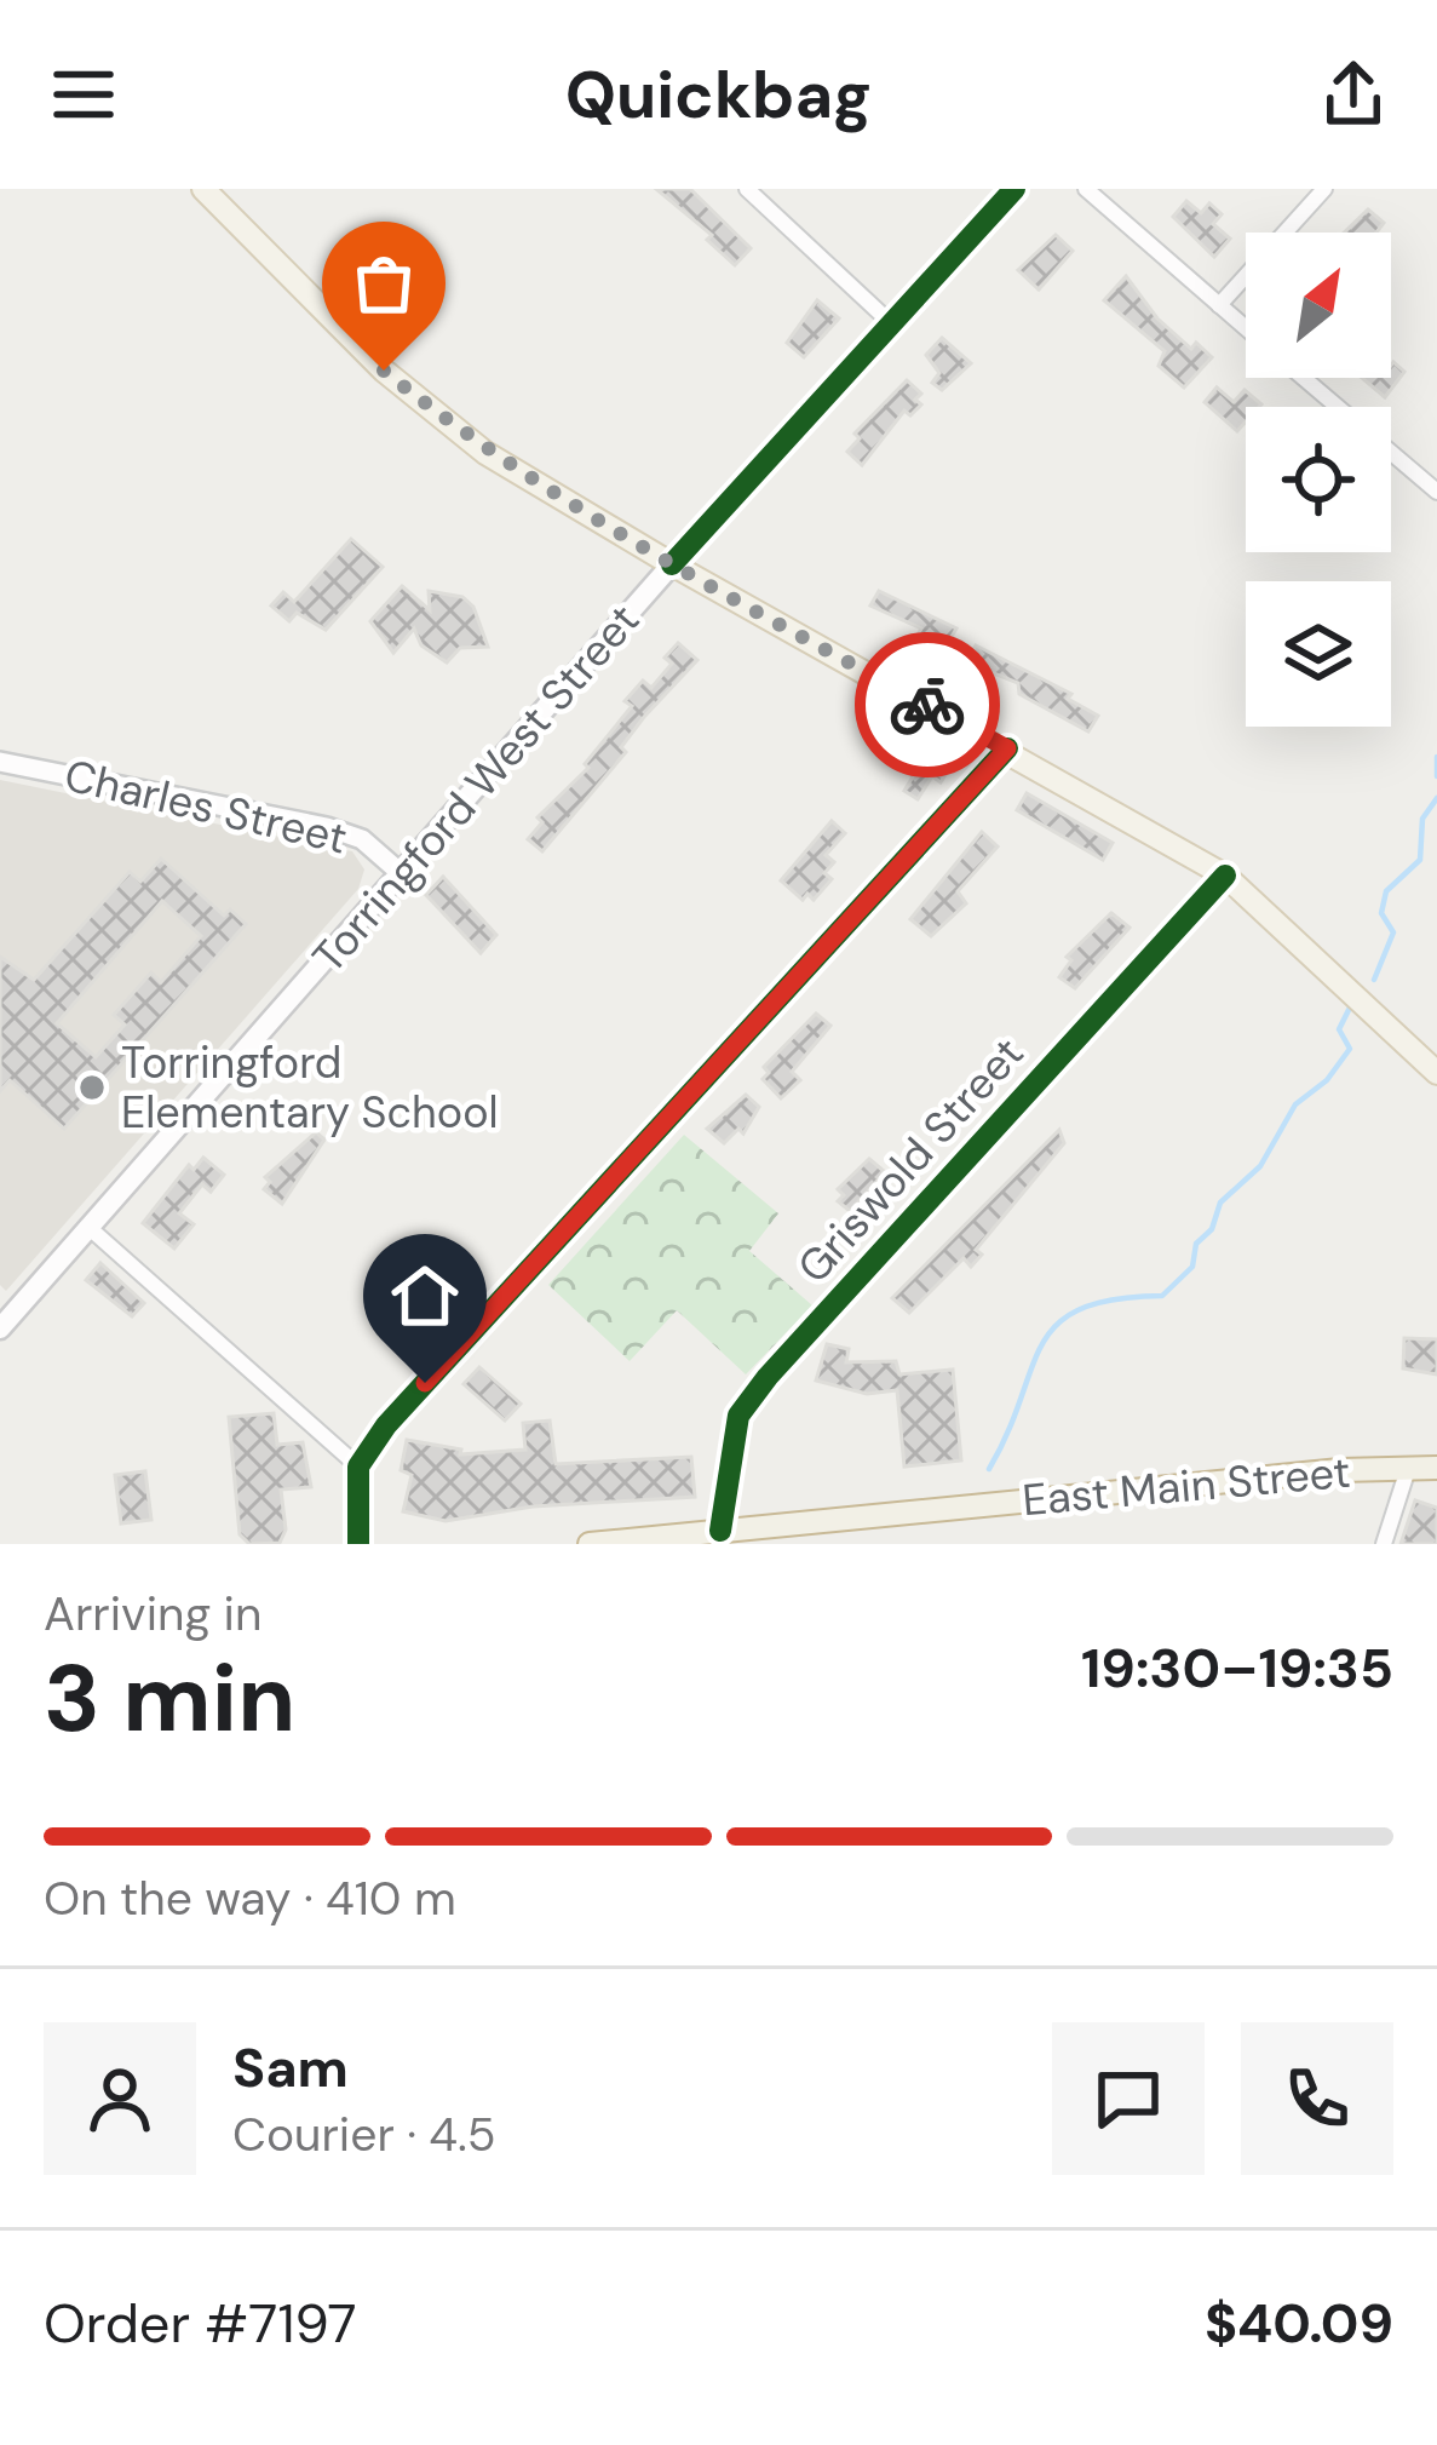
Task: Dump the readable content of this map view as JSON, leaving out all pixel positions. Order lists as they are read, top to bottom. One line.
{"streets":{"highway":["East Main Street"],"main road":["Torringford West Street"],"street":["Charles Street","Griswold Street"]},"crossings":[["Torringford West Street","Charles Street"],["Griswold Street","East Main Street"]],"places":["Torringford Elementary School"],"north":"top right","page":{"header":"Quickbag","heading":["3 min","Arriving in","19:30–19:35"],"panel":["Sam","Courier · 4.5","Order #7197","$40.09"],"bar":"On the way · 410 m"}}
